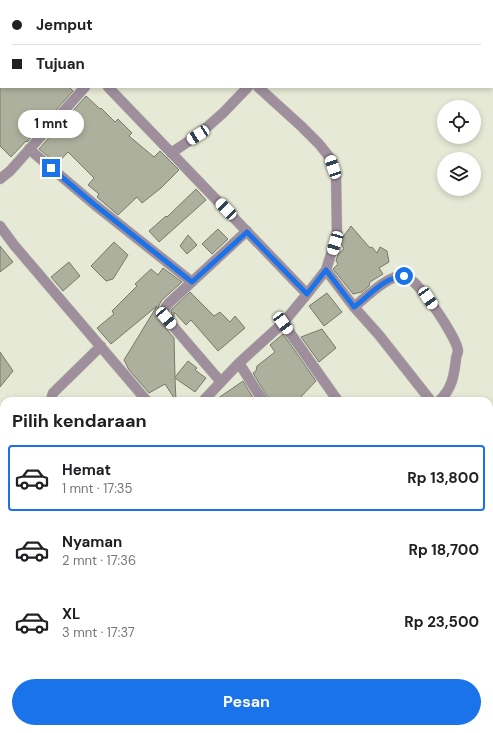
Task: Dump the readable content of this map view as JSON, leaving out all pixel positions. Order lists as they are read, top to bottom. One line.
{"page":{"banner":["Jemput","Tujuan"],"bubble":"1 mnt","heading":"Pilih kendaraan","list":[{"name":"Hemat","note":"1 mnt · 17:35","value":"Rp 13,800"},{"name":"Nyaman","note":"2 mnt · 17:36","value":"Rp 18,700"},{"name":"XL","note":"3 mnt · 17:37","value":"Rp 23,500"}],"buttons":"Pesan"}}
